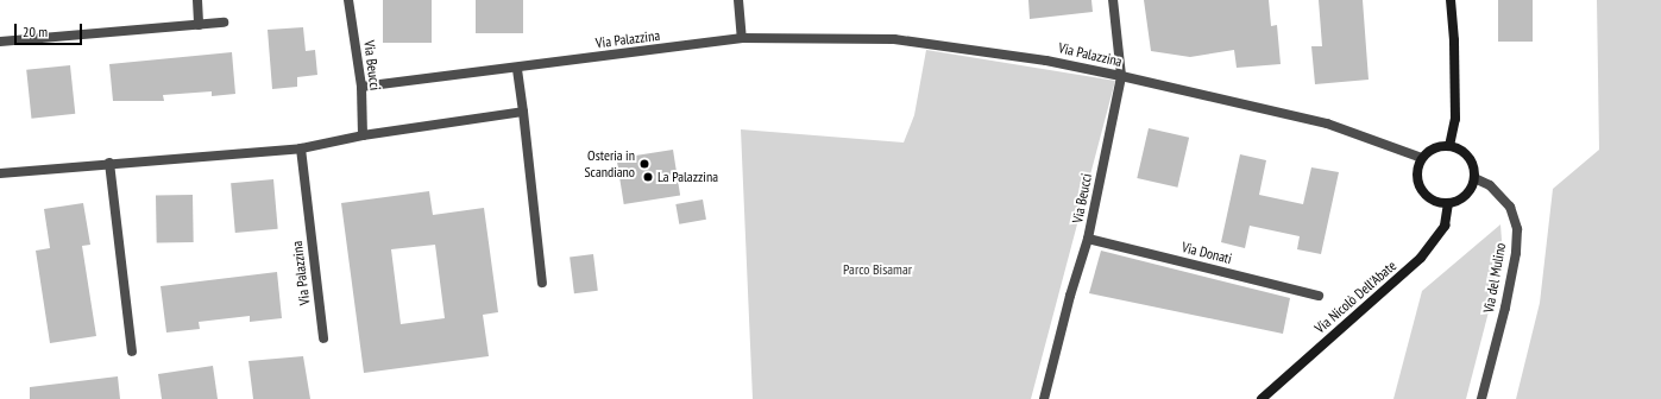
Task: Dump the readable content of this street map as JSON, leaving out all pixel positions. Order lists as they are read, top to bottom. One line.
{"streets":{"street":["Via Palazzina","Via Beucci","Via Donati","Via del Mulino","Via Nicolò Dell'Abate"]},"crossings":[["Via Palazzina","Via Beucci"],["Via Palazzina","Via del Mulino"],["Via Palazzina","Via Nicolò Dell'Abate"],["Via Beucci","Via Donati"],["Via del Mulino","Via Nicolò Dell'Abate"]],"parks":["Parco Bisamar"],"places":["Osteria in Scandiano","La Palazzina"],"scale_bar":"20 m"}
